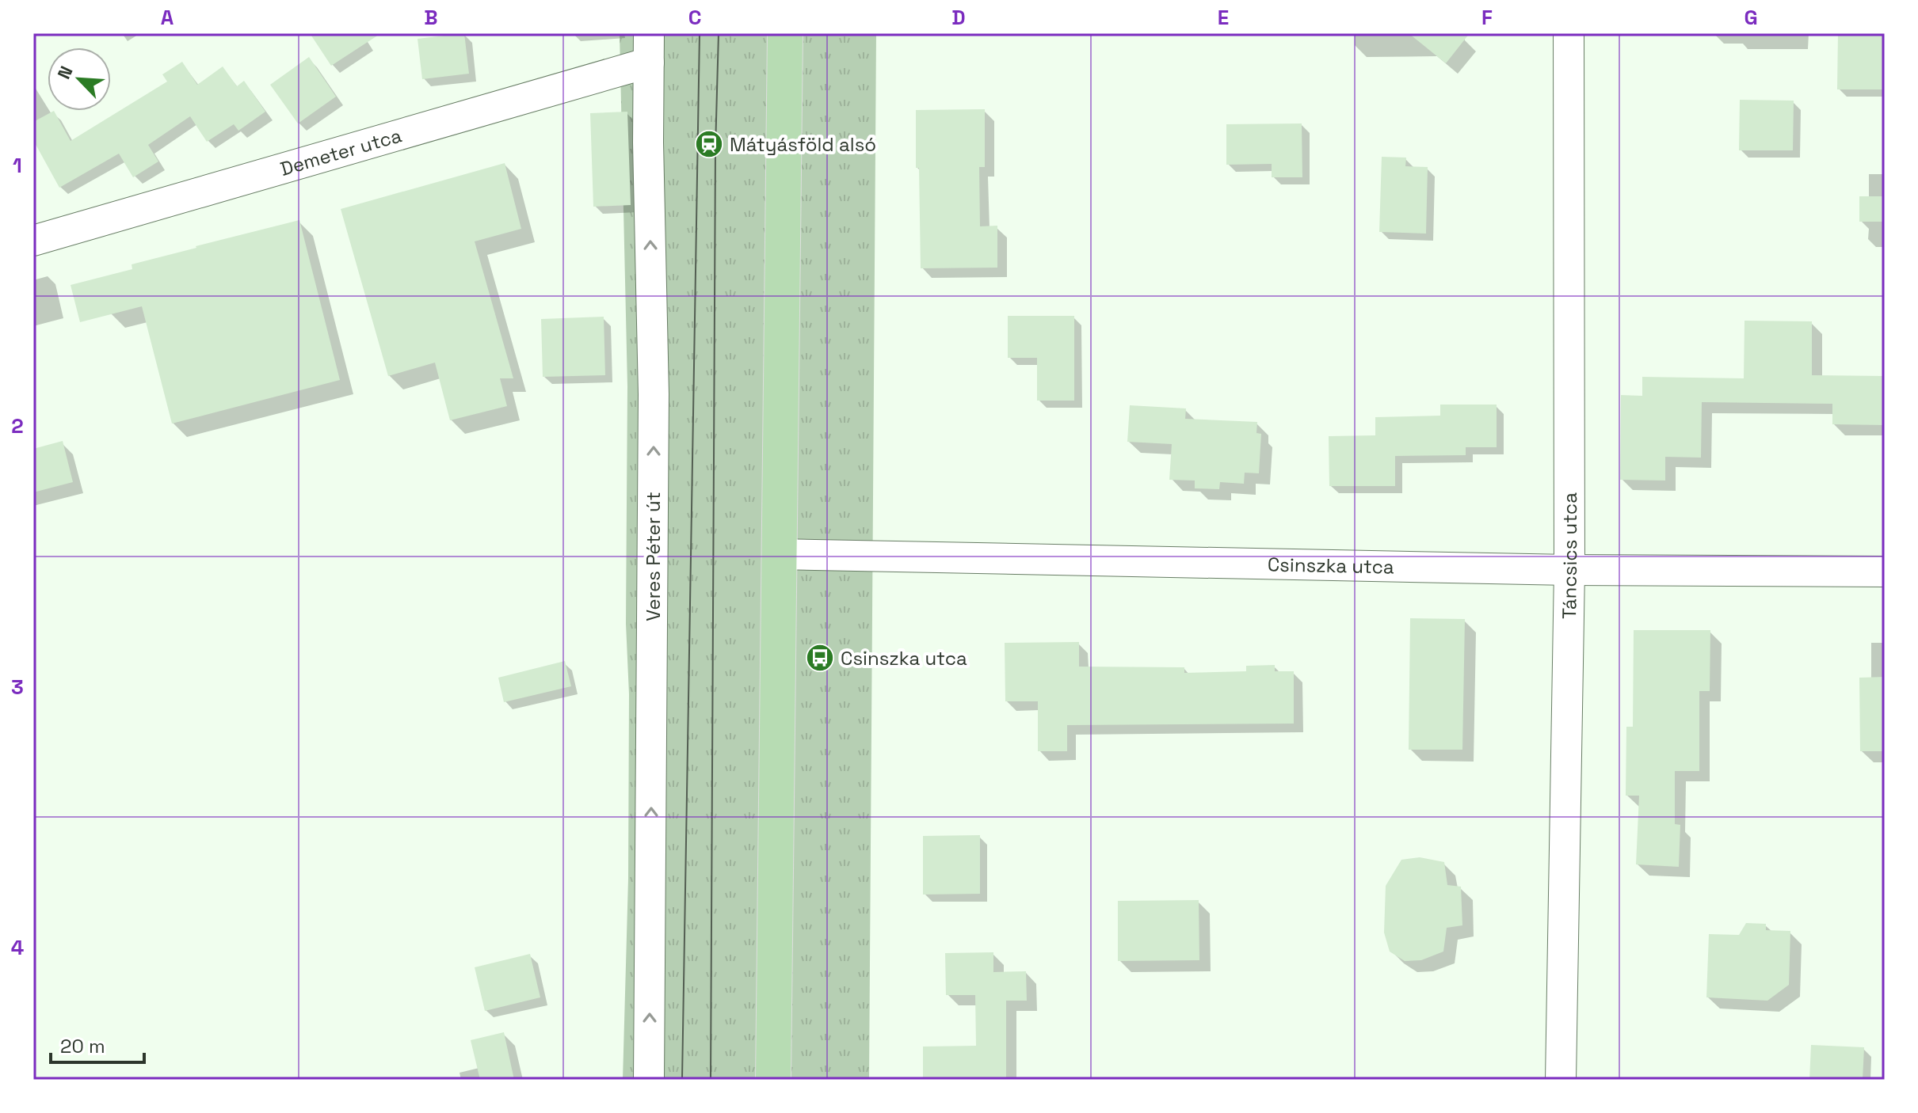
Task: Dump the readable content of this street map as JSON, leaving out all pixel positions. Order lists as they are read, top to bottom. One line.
{"streets":{"street":["Demeter utca","Veres Péter út","Táncsics utca","Csinszka utca"]},"crossings":[["Demeter utca","Veres Péter út"],["Táncsics utca","Csinszka utca"]],"one_way":["Veres Péter út"],"places":{"station":["Mátyásföld alsó"],"bus stop":["Csinszka utca"]},"scale_bar":"20 m","north":"top left","grid":{"columns":["A","B","C","D","E","F","G"],"rows":["1","2","3","4"]}}
